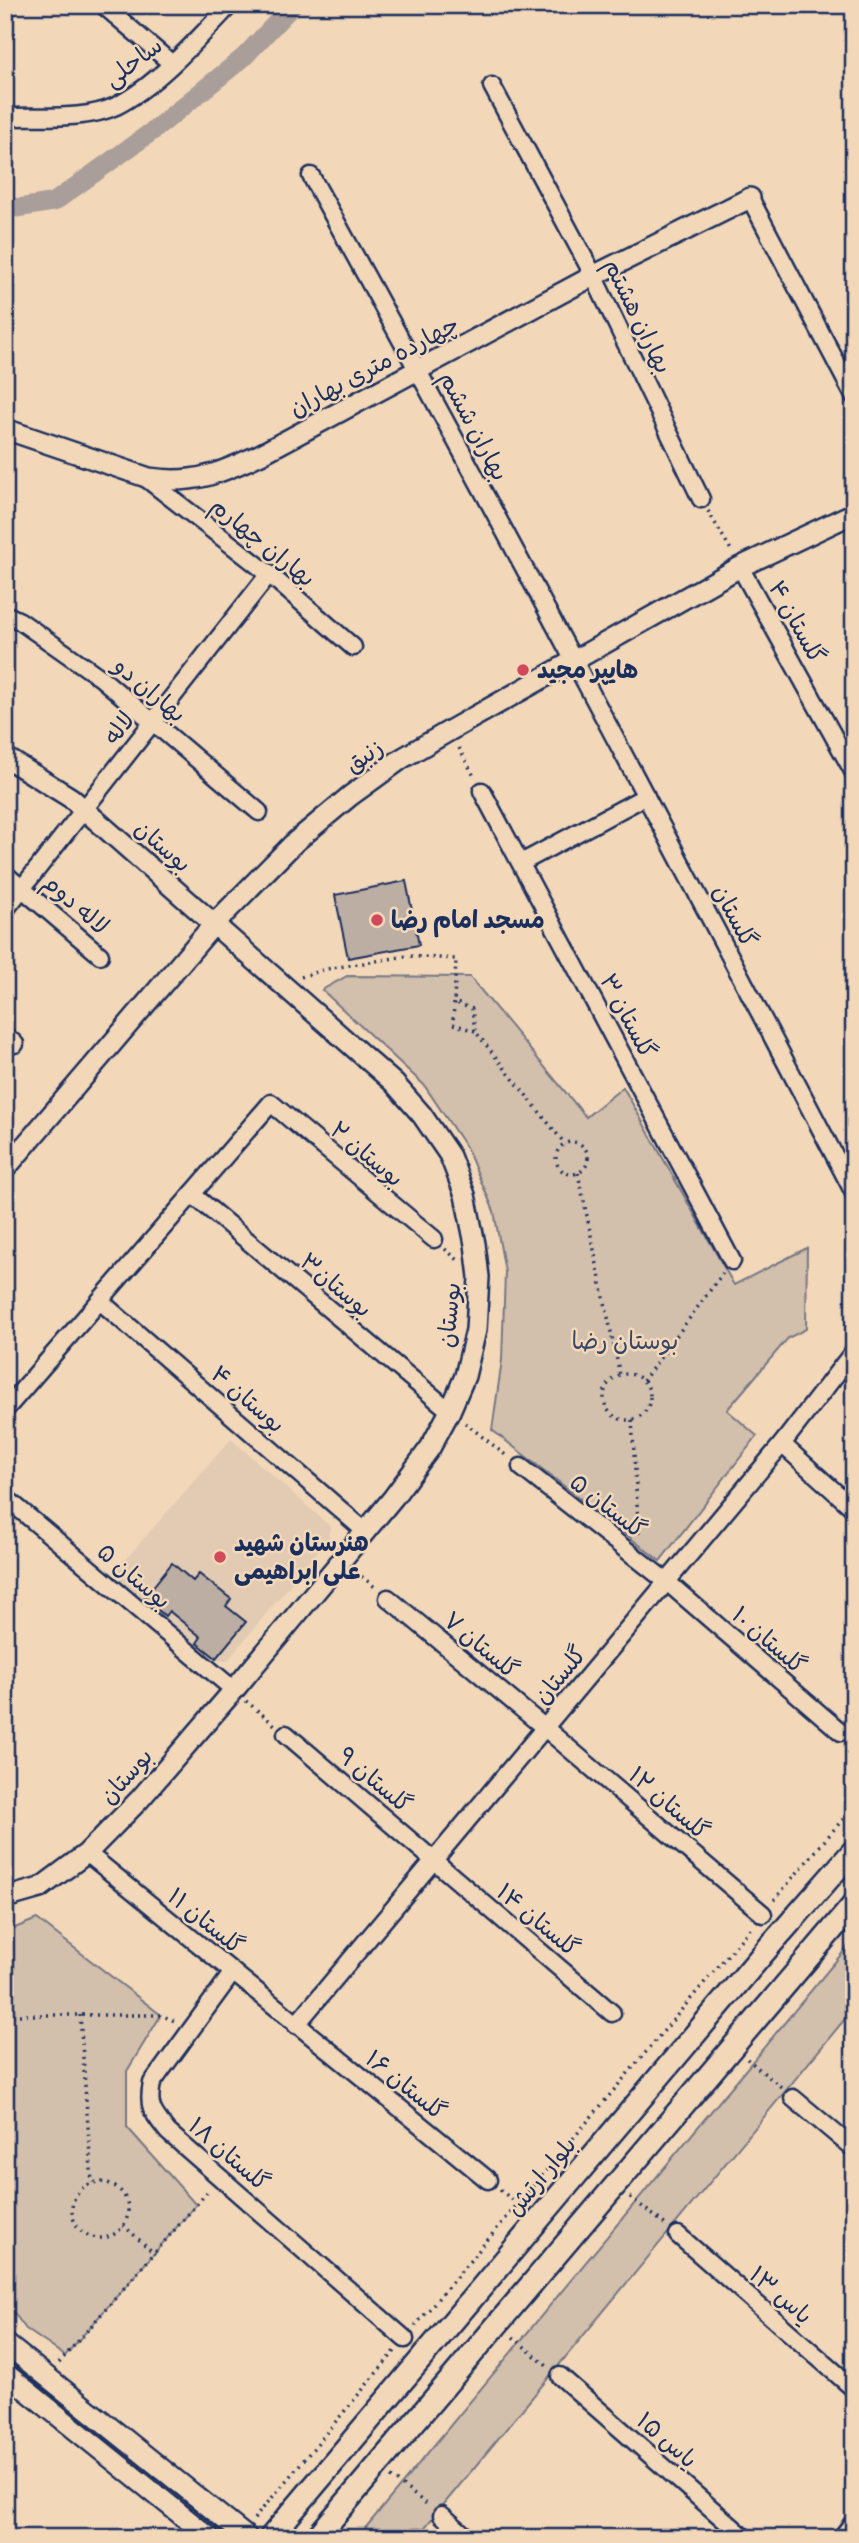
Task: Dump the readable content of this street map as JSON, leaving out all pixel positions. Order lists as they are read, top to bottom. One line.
{"streets":{"main road":["بلوار ارتش"],"street":["ساحلی","بهاران هشتم","چهارده متری بهاران","بهاران ششم","بهاران چهارم","گلستان ۴","بهاران دو","لاله","زنبق","بوستان","لاله دوم","گلستان","گلستان ۳","بوستان ۲","بوستان۳","بوستان ۴","گلستان ۵","بوستان ۵","گلستان ۱۰","گلستان ۷","گلستان ۹","گلستان ۱۲","گلستان ۱۴","گلستان ۱۱","گلستان ۱۶","گلستان ۱۸","یاس ۱۳","یاس ۱۵"]},"crossings":[["بهاران هشتم","چهارده متری بهاران"],["چهارده متری بهاران","بهاران ششم"],["چهارده متری بهاران","بهاران چهارم"],["بهاران ششم","زنبق"],["بهاران ششم","گلستان"],["بهاران چهارم","لاله"],["گلستان ۴","زنبق"],["بهاران دو","لاله"],["لاله","بوستان"],["لاله","لاله دوم"],["زنبق","بوستان"],["زنبق","گلستان"],["بوستان","بوستان۳"],["بوستان","بوستان ۴"],["بوستان","بوستان ۵"],["بوستان","گلستان ۱۱"],["گلستان","گلستان ۵"],["گلستان","گلستان ۱۰"],["گلستان","گلستان ۷"],["گلستان","گلستان ۹"],["گلستان","گلستان ۱۲"],["گلستان","گلستان ۱۴"],["گلستان","گلستان ۱۱"],["گلستان","گلستان ۱۶"],["بوستان ۲","بوستان۳"],["گلستان ۵","گلستان ۱۰"],["گلستان ۷","گلستان ۱۲"],["گلستان ۹","گلستان ۱۴"],["گلستان ۱۱","گلستان ۱۶"],["گلستان ۱۱","گلستان ۱۸"]],"parks":["بوستان رضا"],"places":["هایپر مجید","مسجد امام رضا","هنرستان شهید علی ابراهیمی"]}
